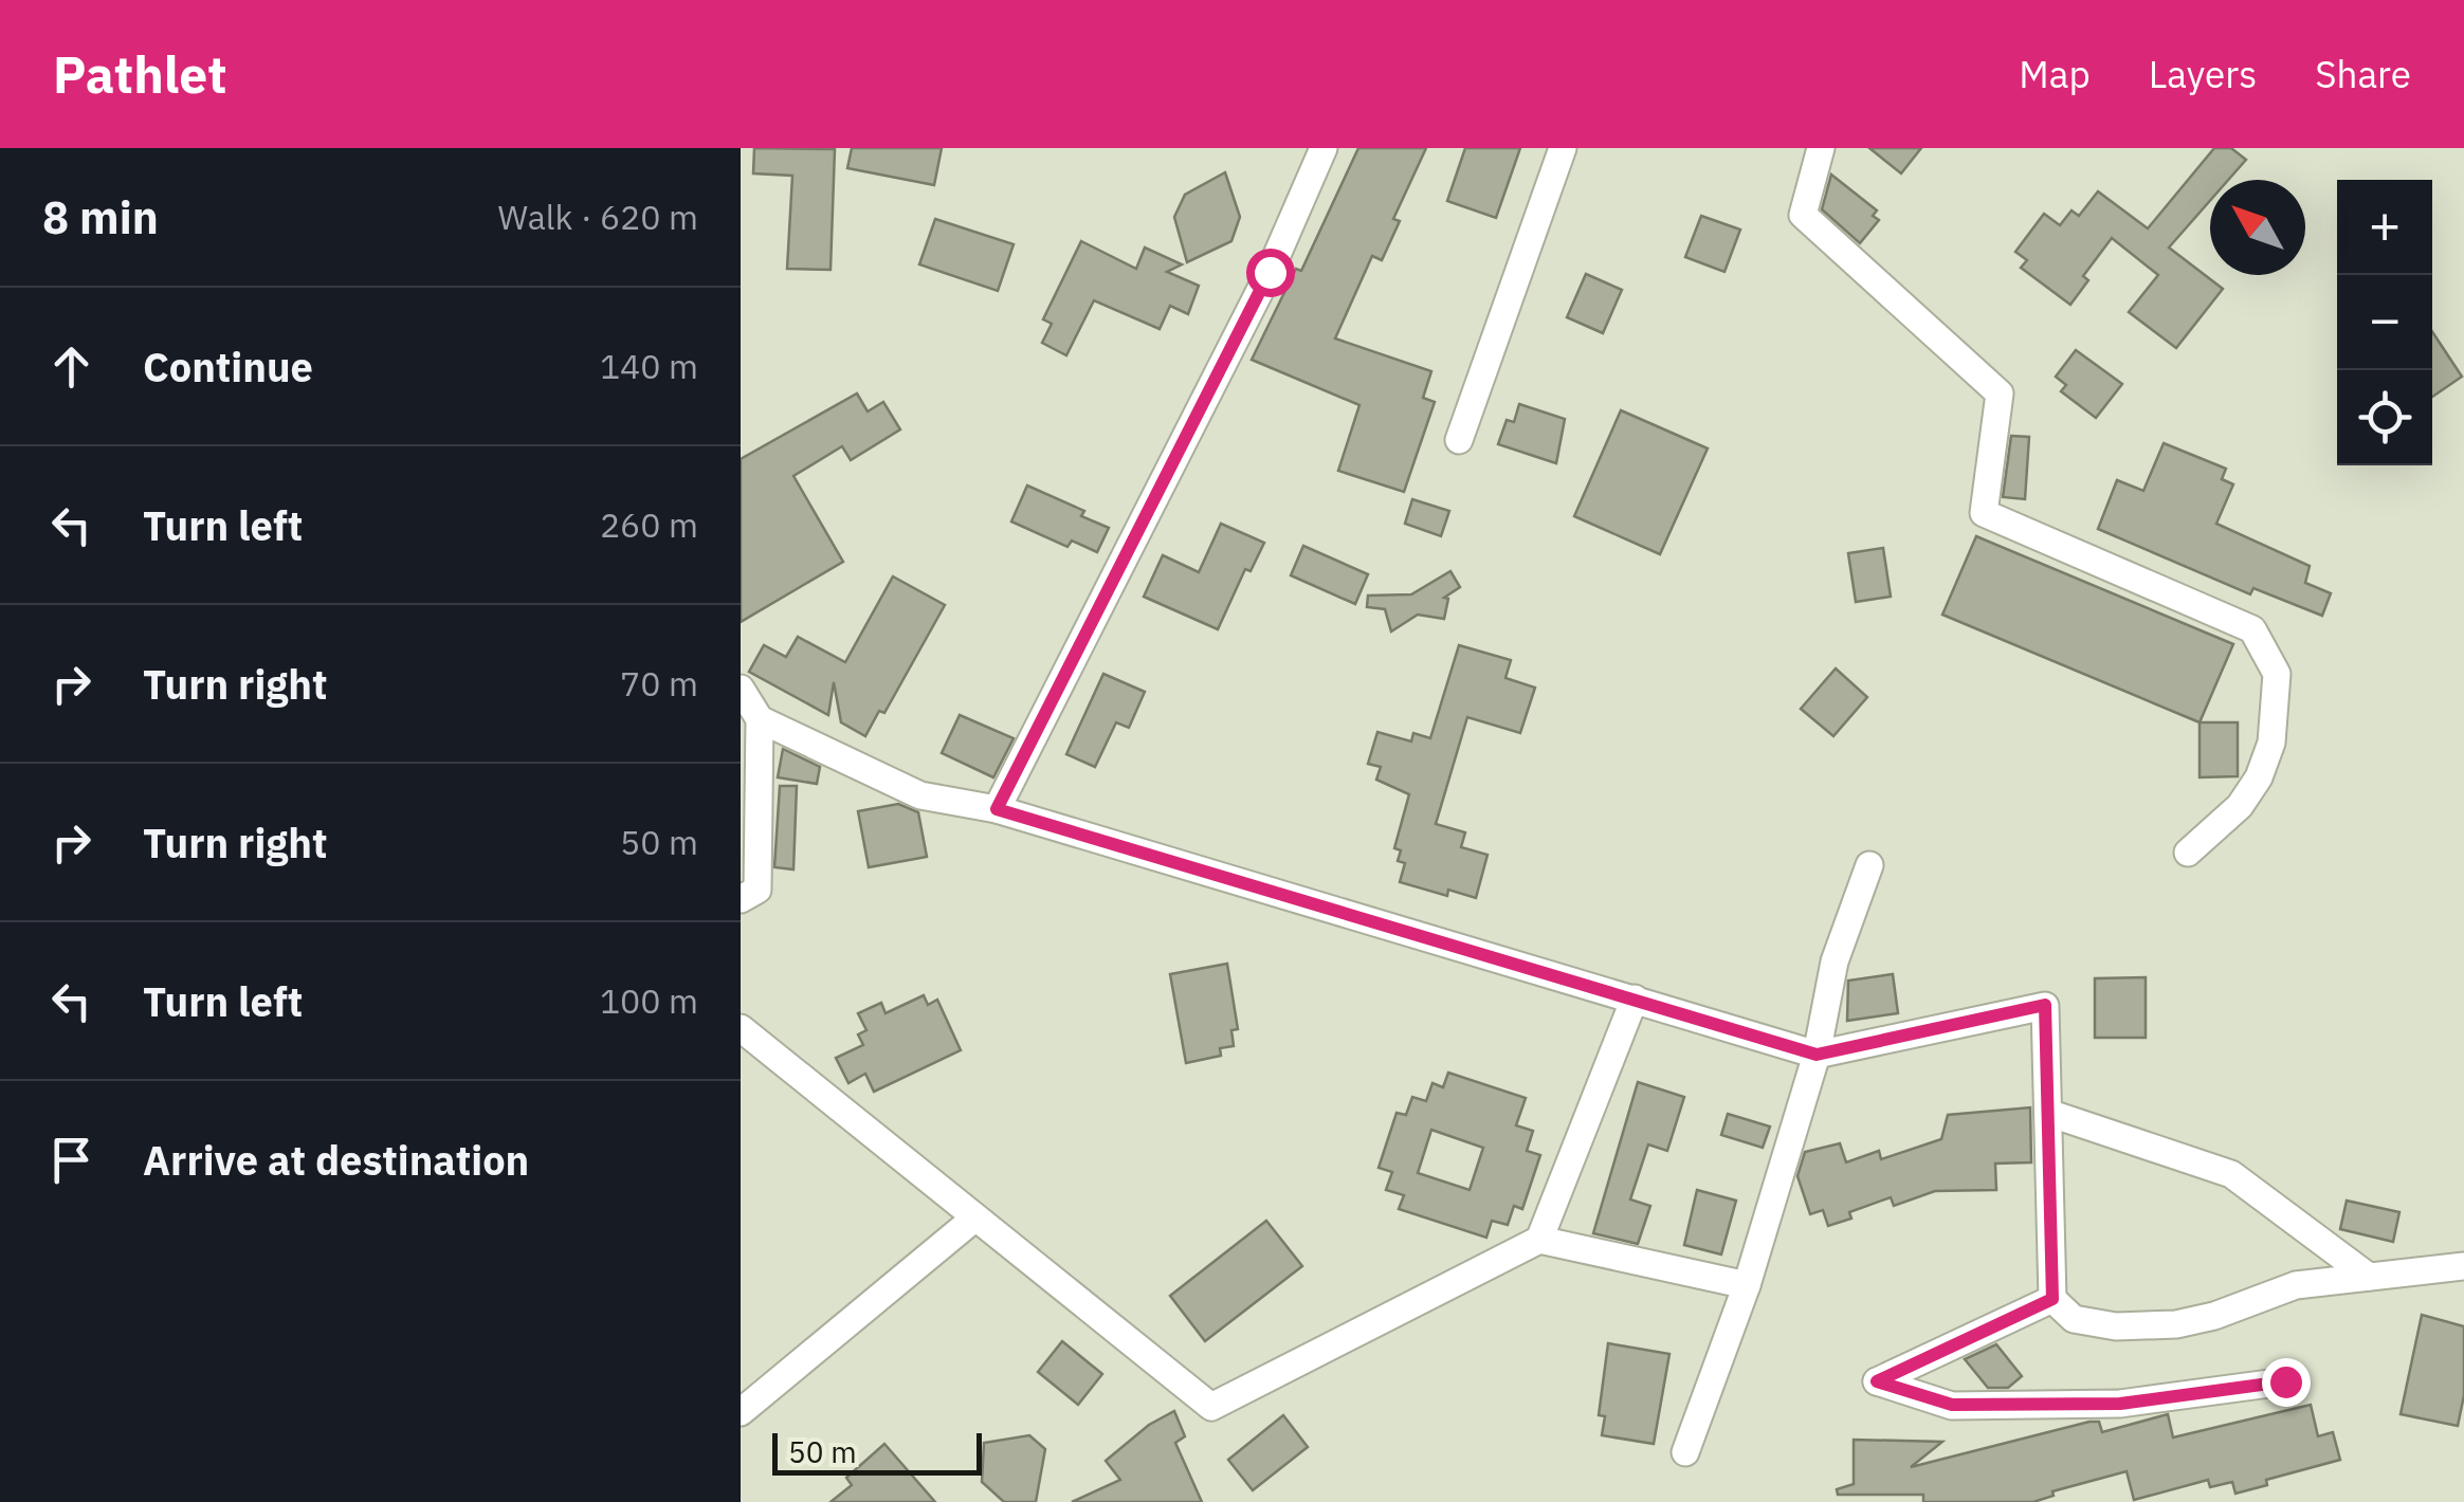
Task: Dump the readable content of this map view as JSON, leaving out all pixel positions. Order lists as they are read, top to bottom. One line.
{"scale_bar":"50 m","north":"top left","page":{"header":"Pathlet","nav":["Map","Layers","Share"],"heading":["8 min","Walk · 620 m"],"map_buttons":["+","−"],"list":[["Continue","140 m"],["Turn left","260 m"],["Turn right","70 m"],["Turn right","50 m"],["Turn left","100 m"],"Arrive at destination"],"scale":"50 m"}}
